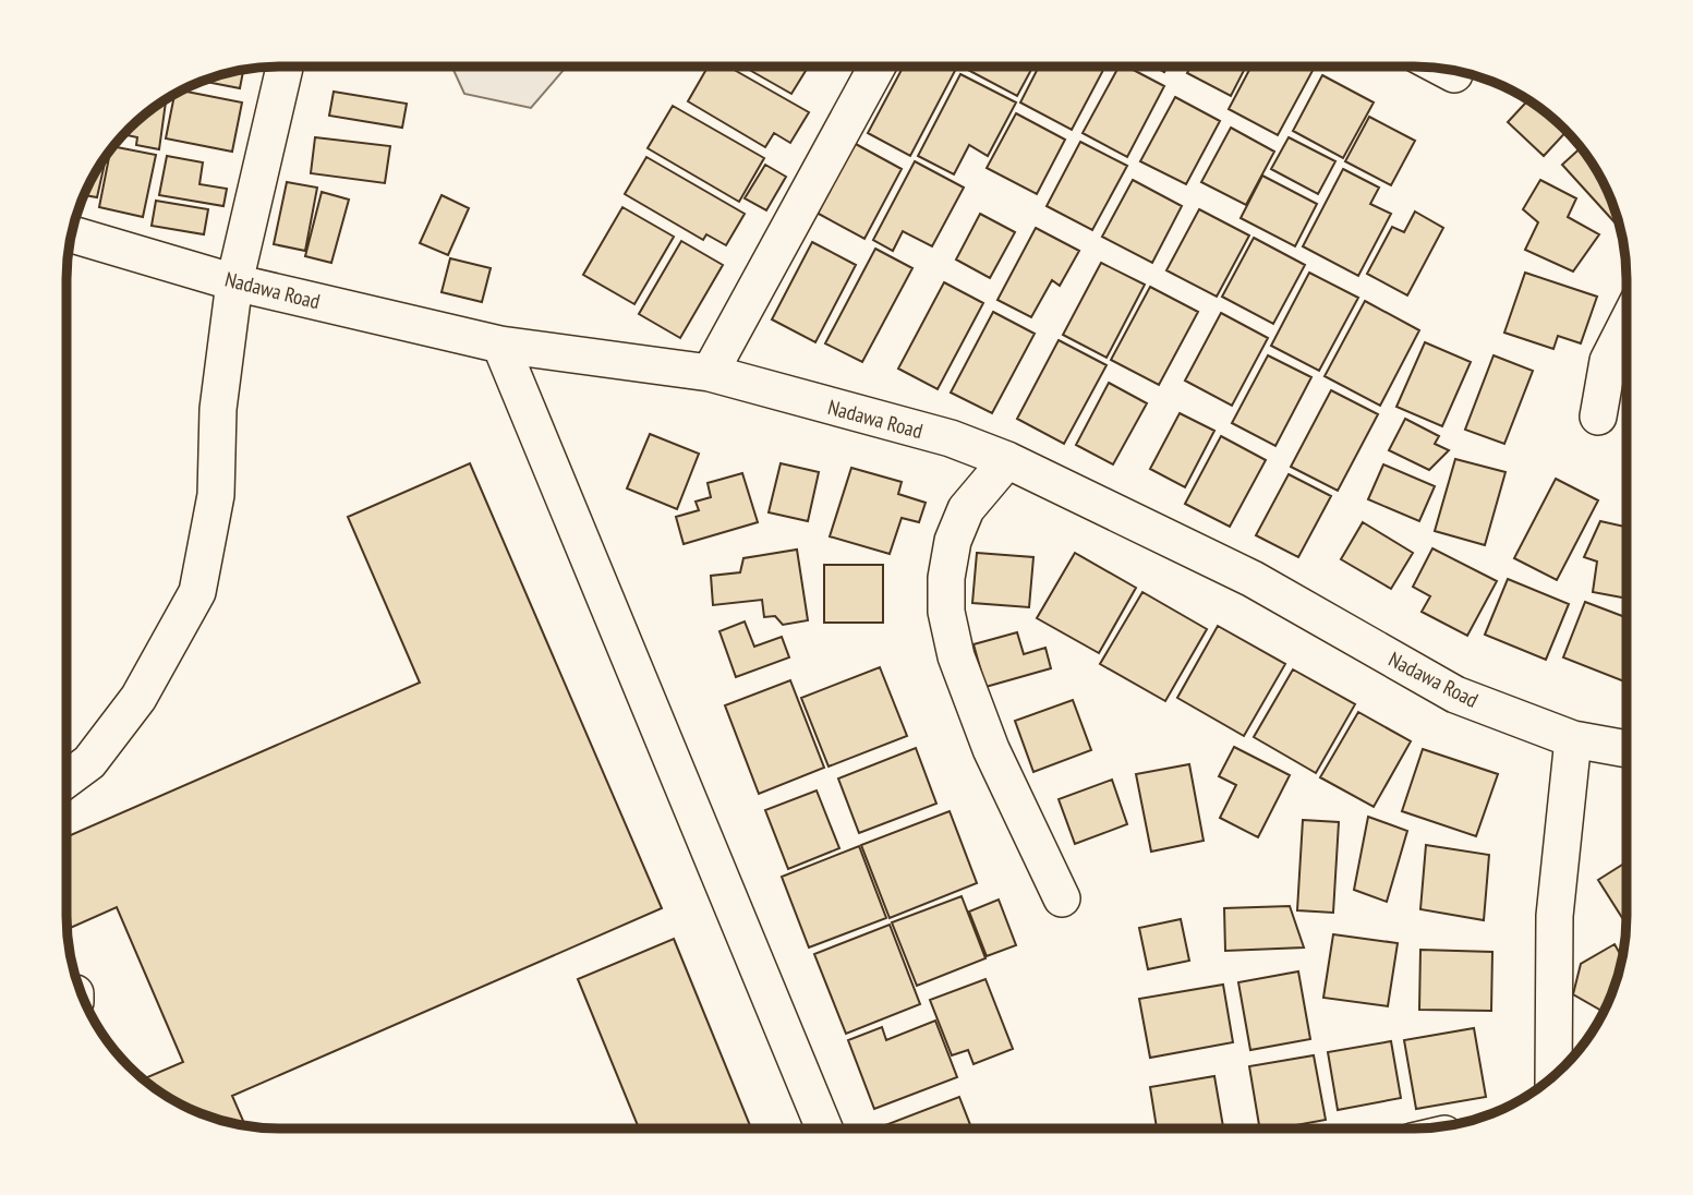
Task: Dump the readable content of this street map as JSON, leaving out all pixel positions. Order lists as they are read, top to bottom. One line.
{"streets":{"street":["Nadawa Road"]}}
